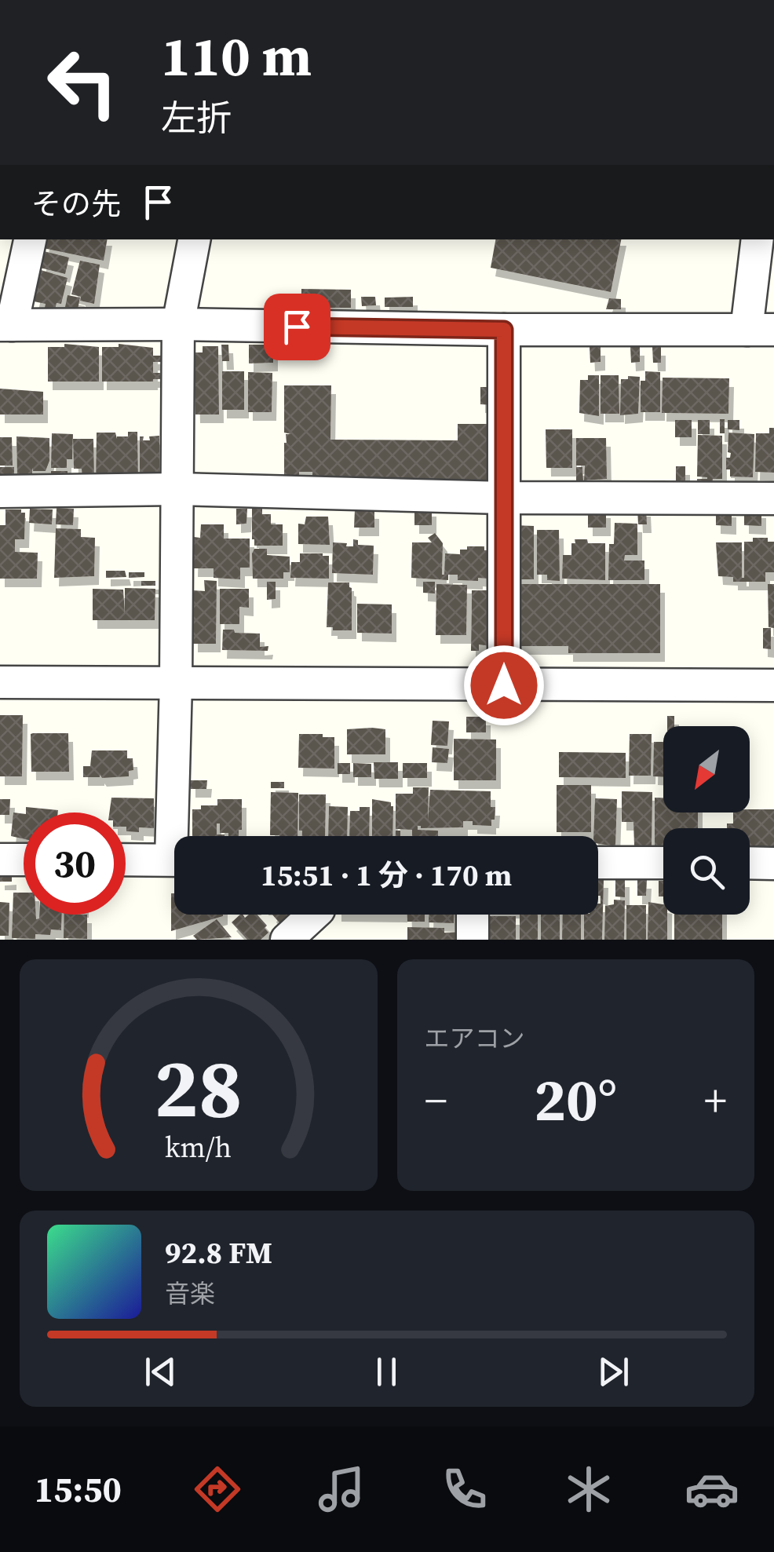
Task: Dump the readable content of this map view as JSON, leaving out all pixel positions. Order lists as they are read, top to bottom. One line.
{"north":"bottom left","page":{"turn":["110 m","左折"],"then":"その先","limit":"30","trip":"15:51 · 1 分 · 170 m","tile":"エアコン","heat":["−","20°","+"],"song":["92.8 FM","音楽"],"tabs":"15:50","gauge":["28","km/h"]}}
